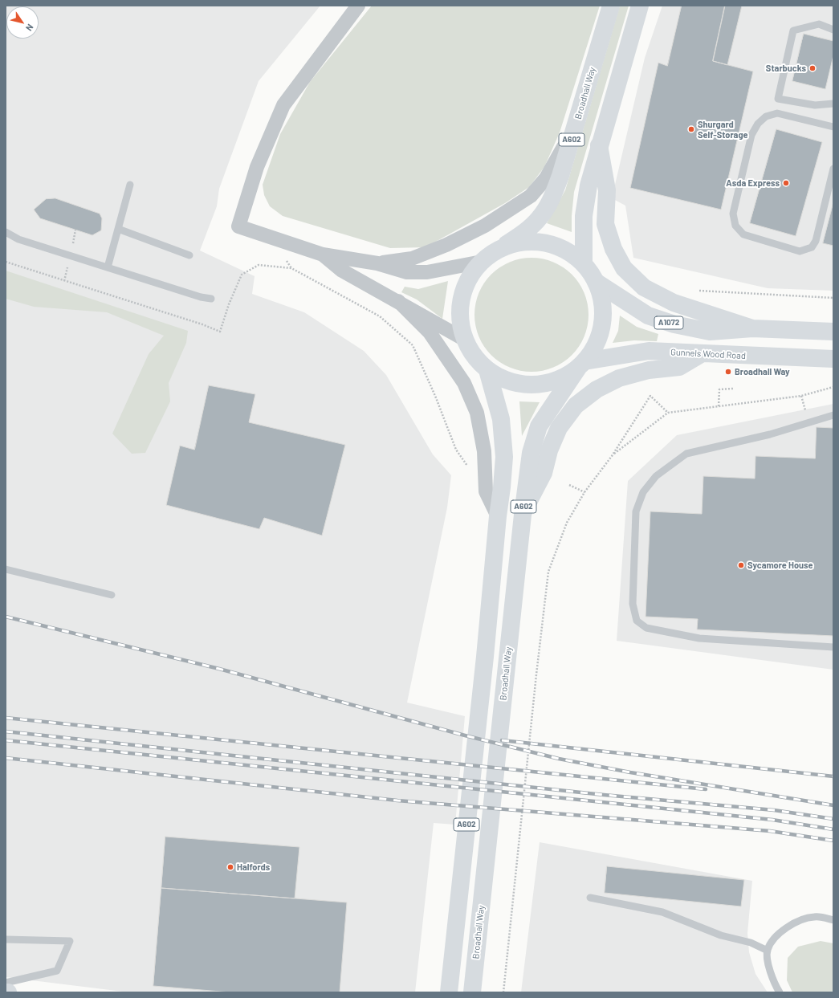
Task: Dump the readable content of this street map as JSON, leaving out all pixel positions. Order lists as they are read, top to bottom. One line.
{"streets":{"main road":["Broadhall Way","A602","A1072","Gunnels Wood Road"]},"crossings":[["Broadhall Way","A1072"],["Broadhall Way","Gunnels Wood Road"]],"places":["Starbucks","Shurgard Self-Storage","Asda Express","Broadhall Way","Sycamore House","Halfords"],"north":"bottom right"}
